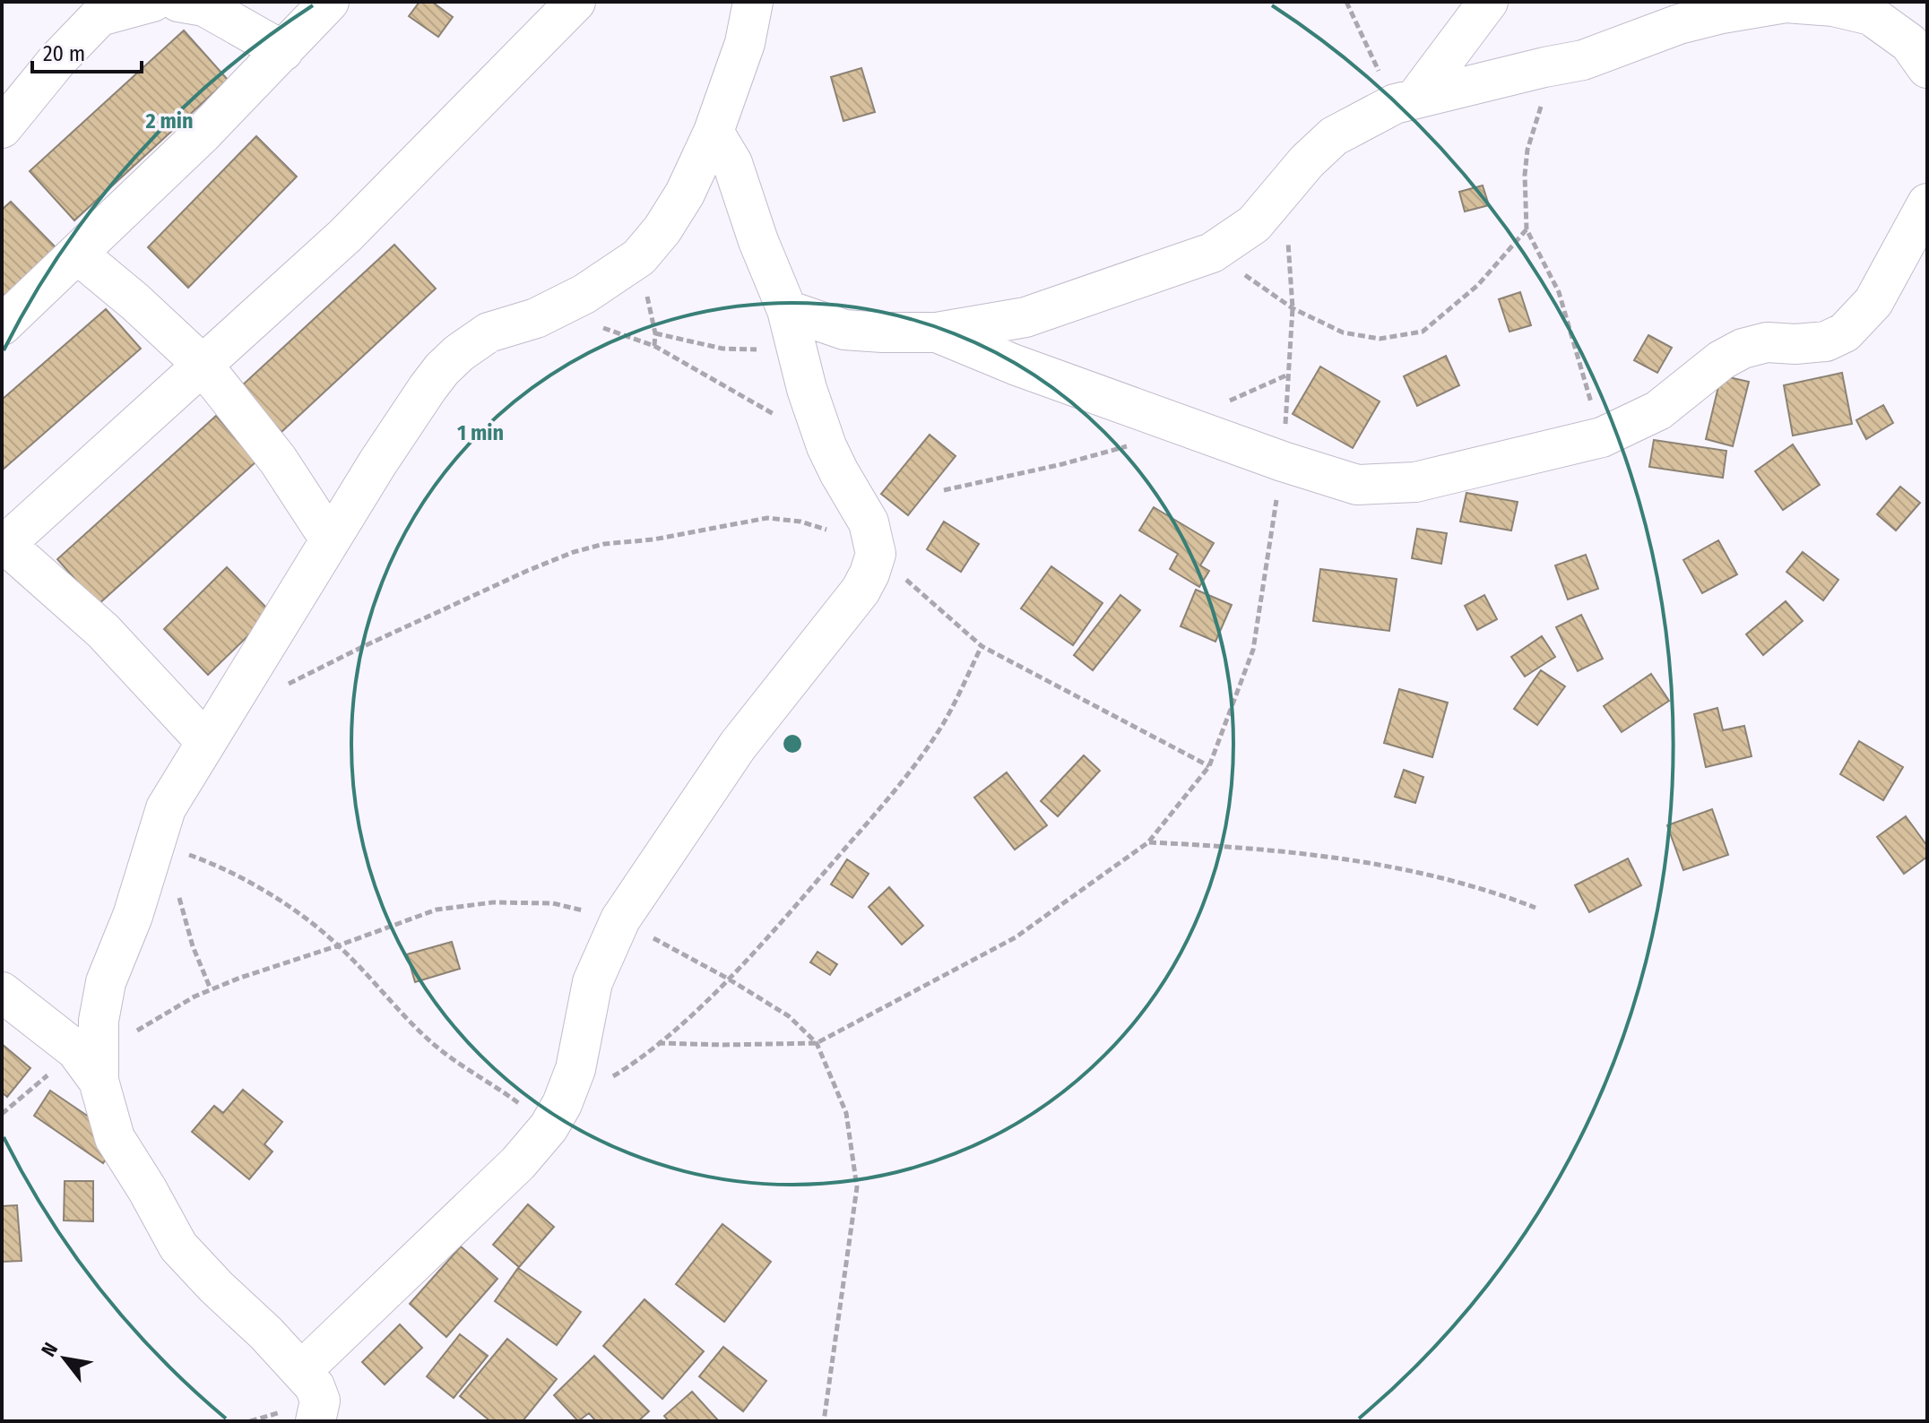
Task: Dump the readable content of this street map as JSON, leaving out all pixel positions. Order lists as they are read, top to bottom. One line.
{"scale_bar":"20 m","north":"top left","rings":["2 min","1 min"]}
